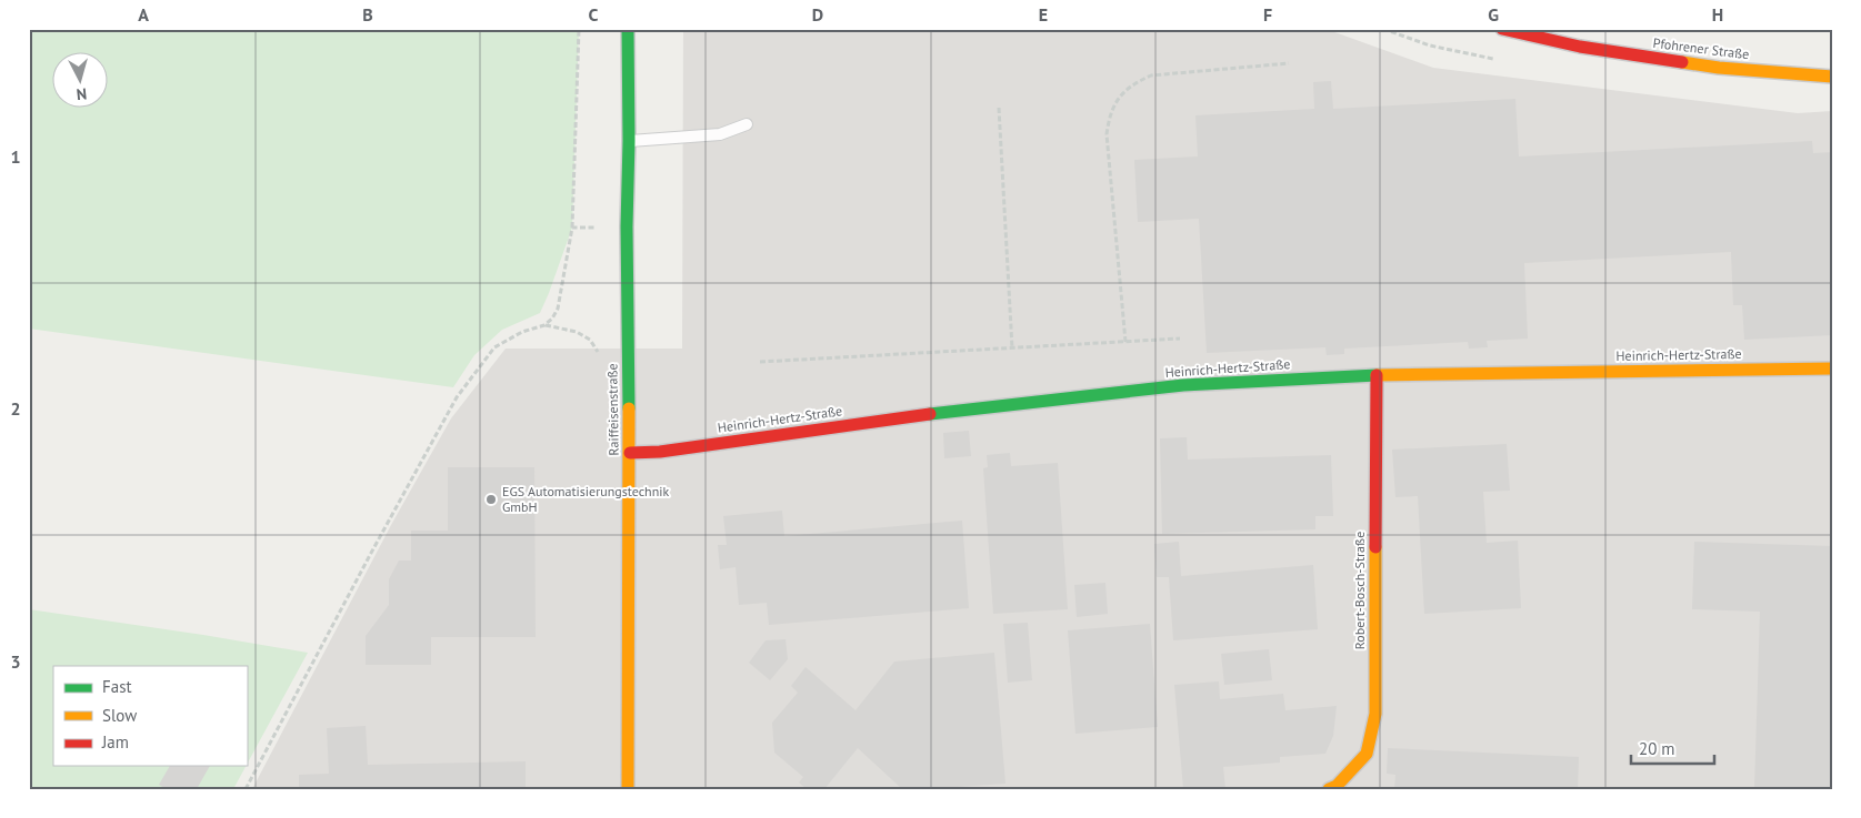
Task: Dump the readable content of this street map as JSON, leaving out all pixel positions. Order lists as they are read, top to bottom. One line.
{"streets":{"street":["Pfohrener Straße","Heinrich-Hertz-Straße","Raiffeisenstraße","Robert-Bosch-Straße"]},"crossings":[["Heinrich-Hertz-Straße","Raiffeisenstraße"],["Heinrich-Hertz-Straße","Robert-Bosch-Straße"]],"places":["EGS Automatisierungstechnik GmbH"],"legend":["Fast","Slow","Jam"],"scale_bar":"20 m","north":"bottom","grid":{"columns":["A","B","C","D","E","F","G","H"],"rows":["1","2","3"]}}
